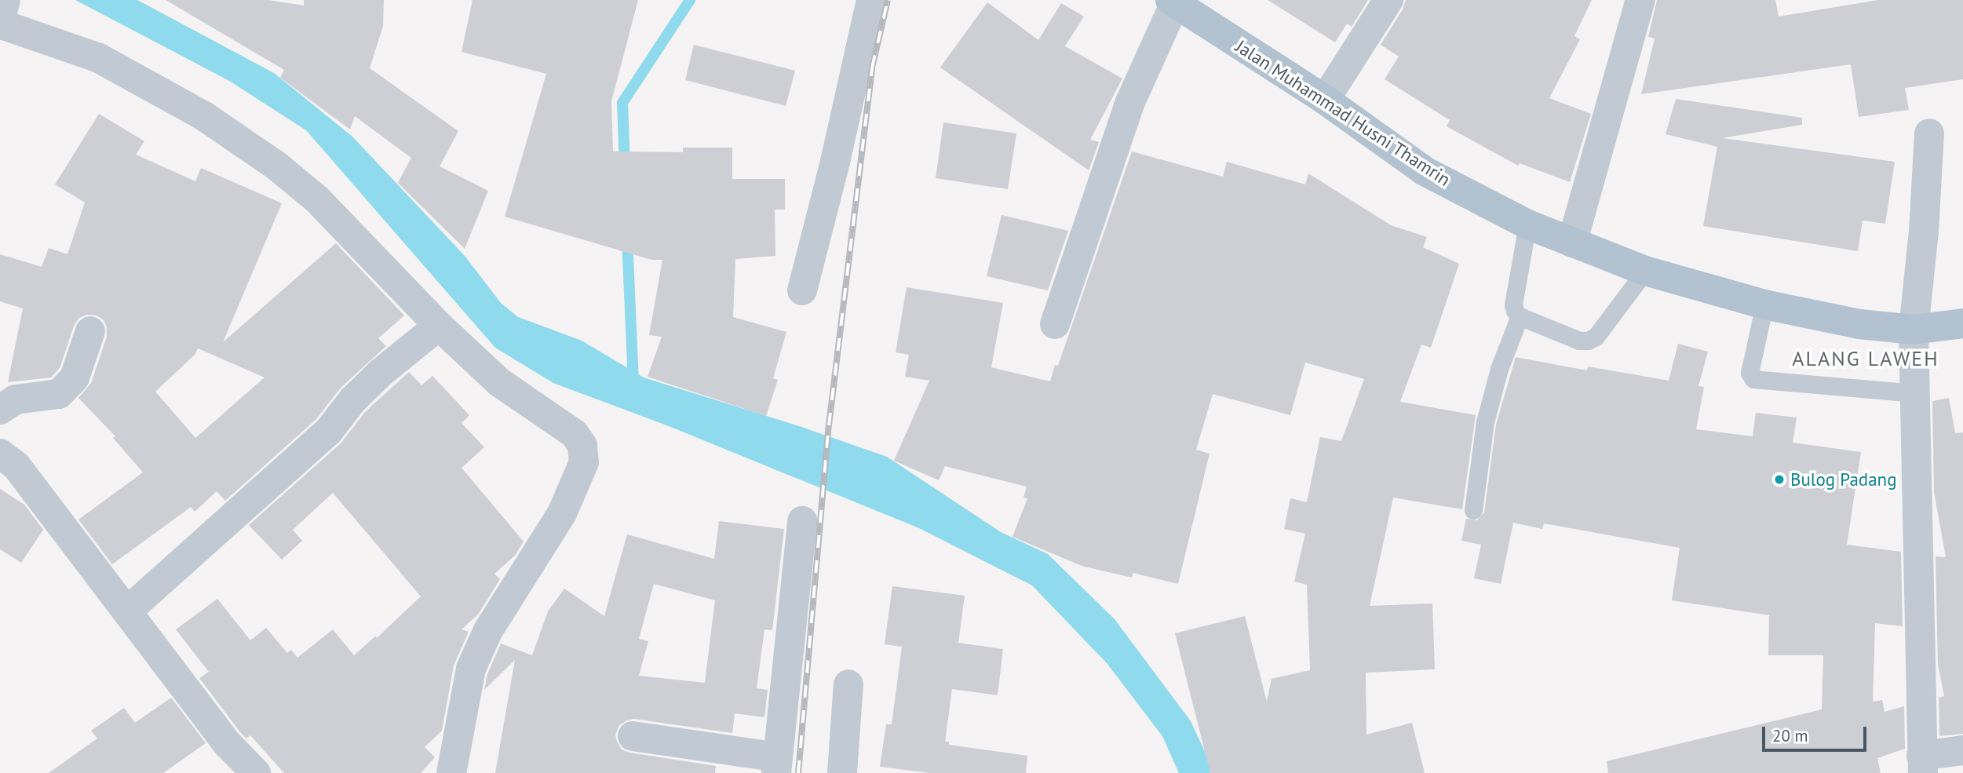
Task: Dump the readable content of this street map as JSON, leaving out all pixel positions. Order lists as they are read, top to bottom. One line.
{"streets":{"main road":["Jalan Muhammad Husni Thamrin"]},"districts":["ALANG LAWEH"],"places":["Bulog Padang"],"scale_bar":"20 m"}
